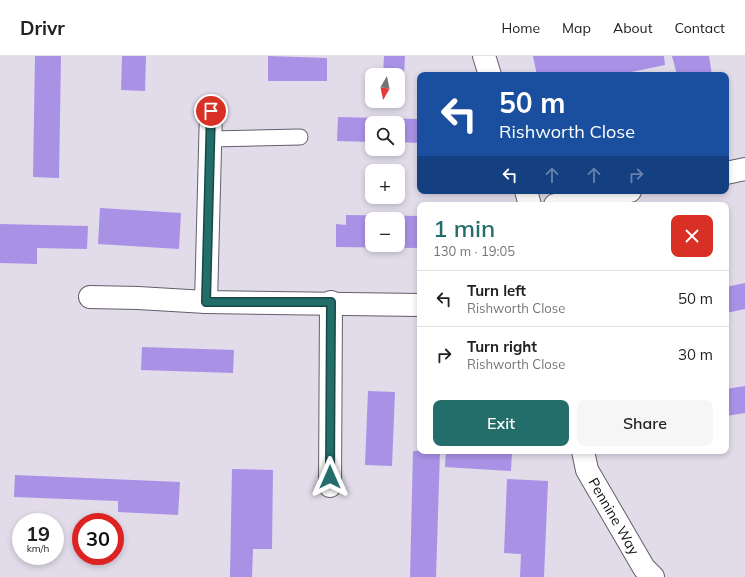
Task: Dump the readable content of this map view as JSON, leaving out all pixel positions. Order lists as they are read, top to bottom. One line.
{"streets":{"street":["Pennine Way"]},"north":"bottom","page":{"header":"Drivr","nav":["Home","Map","About","Contact"],"map_buttons":["+","−"],"turn":["50 m","Rishworth Close"],"heading":["1 min","130 m · 19:05"],"list":[{"name":"Turn left","note":"Rishworth Close","value":"50 m"},{"name":"Turn right","note":"Rishworth Close","value":"30 m"}],"buttons":["Exit","Share"],"speed":"19 km/h","limit":"30"}}
